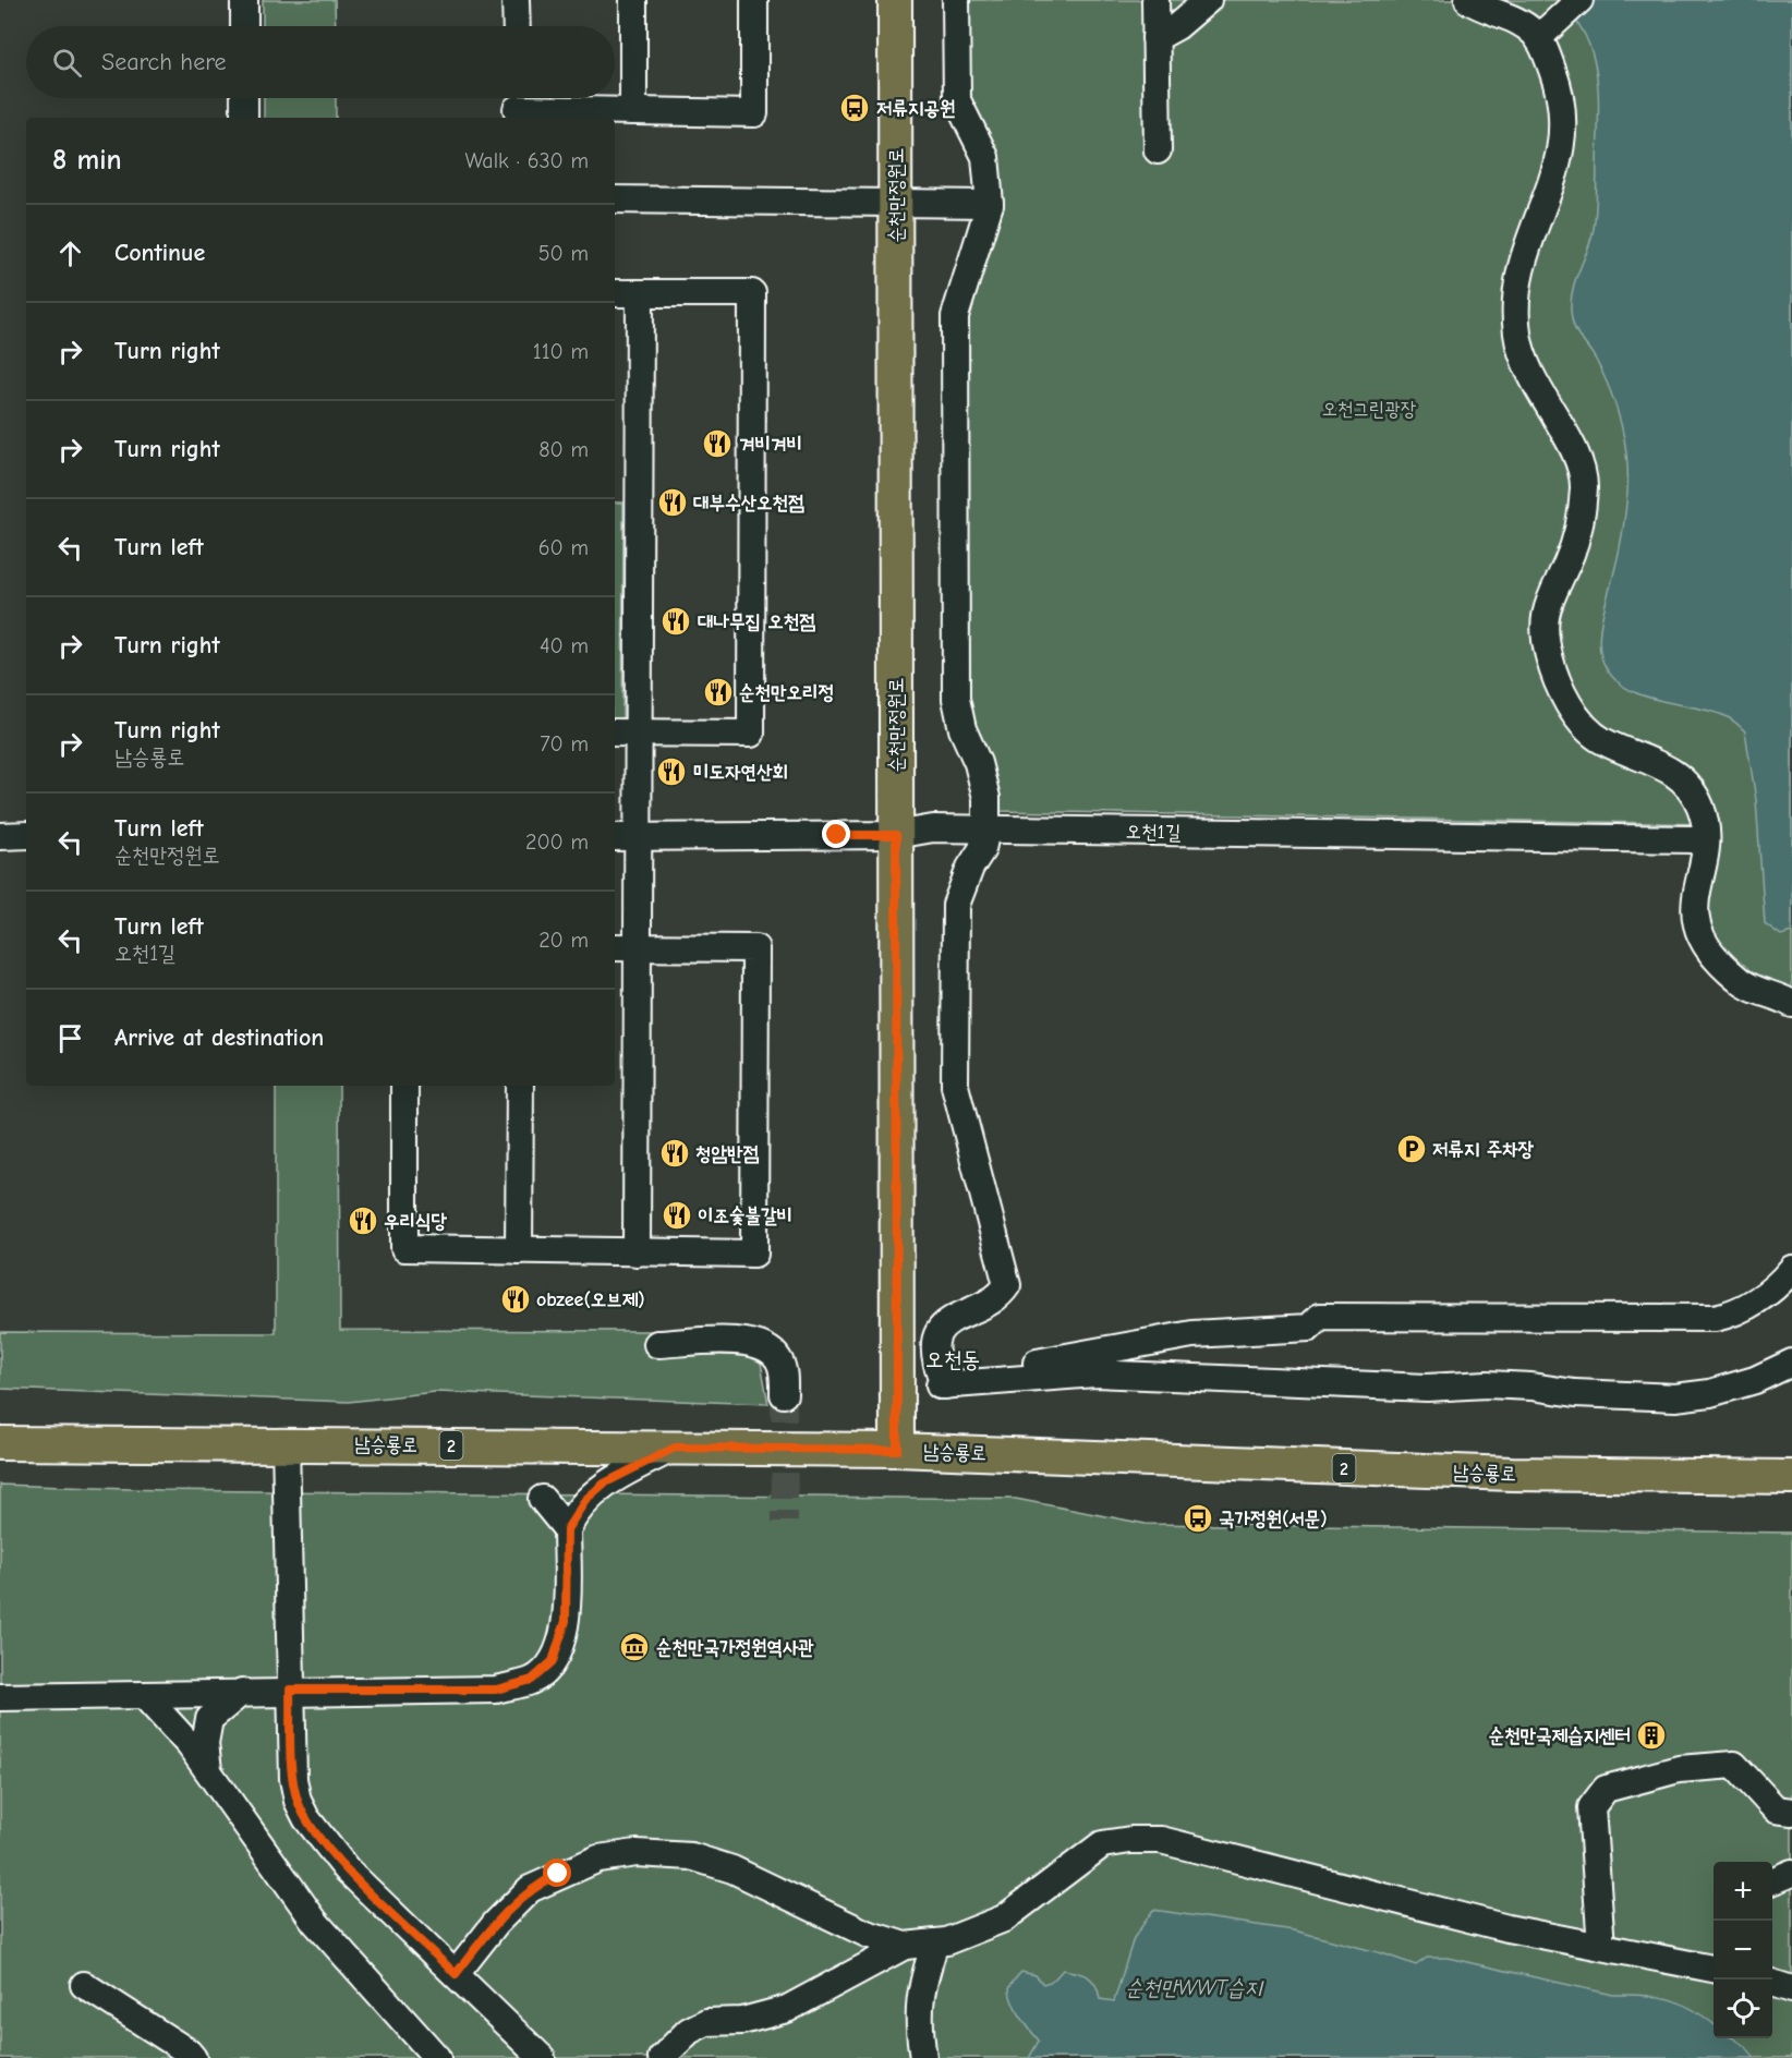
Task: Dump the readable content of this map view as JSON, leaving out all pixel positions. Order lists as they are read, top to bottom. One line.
{"streets":{"main road":["순천만정원로","남승룡로","2"],"street":["오천1길"]},"crossings":[["순천만정원로","오천1길"],["순천만정원로","남승룡로"]],"districts":["오천동"],"water":["순천만WWT습지"],"parks":["오천그린광장"],"places":{"bus stop":["저류지공원","국가정원(서문)"],"restaurant":["겨비겨비","대부수산오천점","대나무집 오천점","순천만오리정","미도자연산회","청암반점","이조숯불갈비","우리식당","obzee(오브제)"],"parking":["저류지 주차장"],"museum":["순천만국가정원역사관"],"building":["순천만국제습지센터"]},"page":{"search":"Search here","heading":["8 min","Walk · 630 m"],"list":[["Continue","50 m"],["Turn right","110 m"],["Turn right","80 m"],["Turn left","60 m"],["Turn right","40 m"],["Turn right","남승룡로","70 m"],["Turn left","순천만정원로","200 m"],["Turn left","오천1길","20 m"],"Arrive at destination"],"map_buttons":["+","−"]}}
